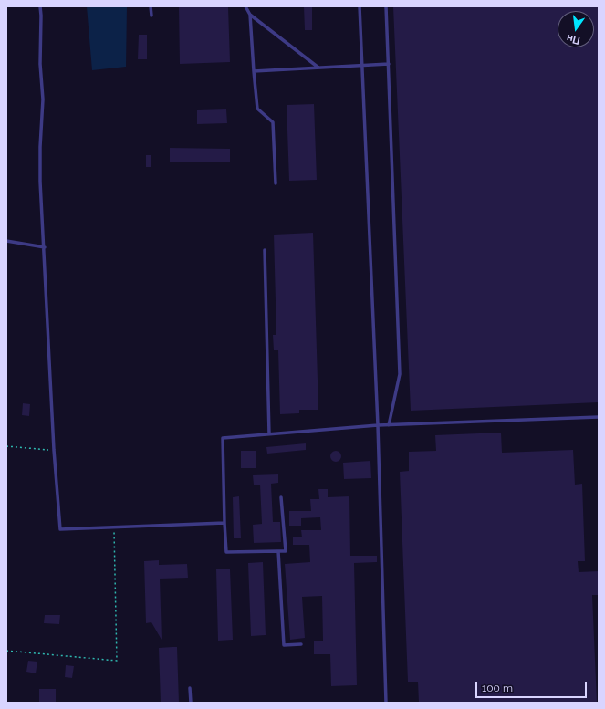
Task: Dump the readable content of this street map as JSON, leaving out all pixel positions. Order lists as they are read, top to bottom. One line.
{"scale_bar":"100 m","north":"bottom"}
